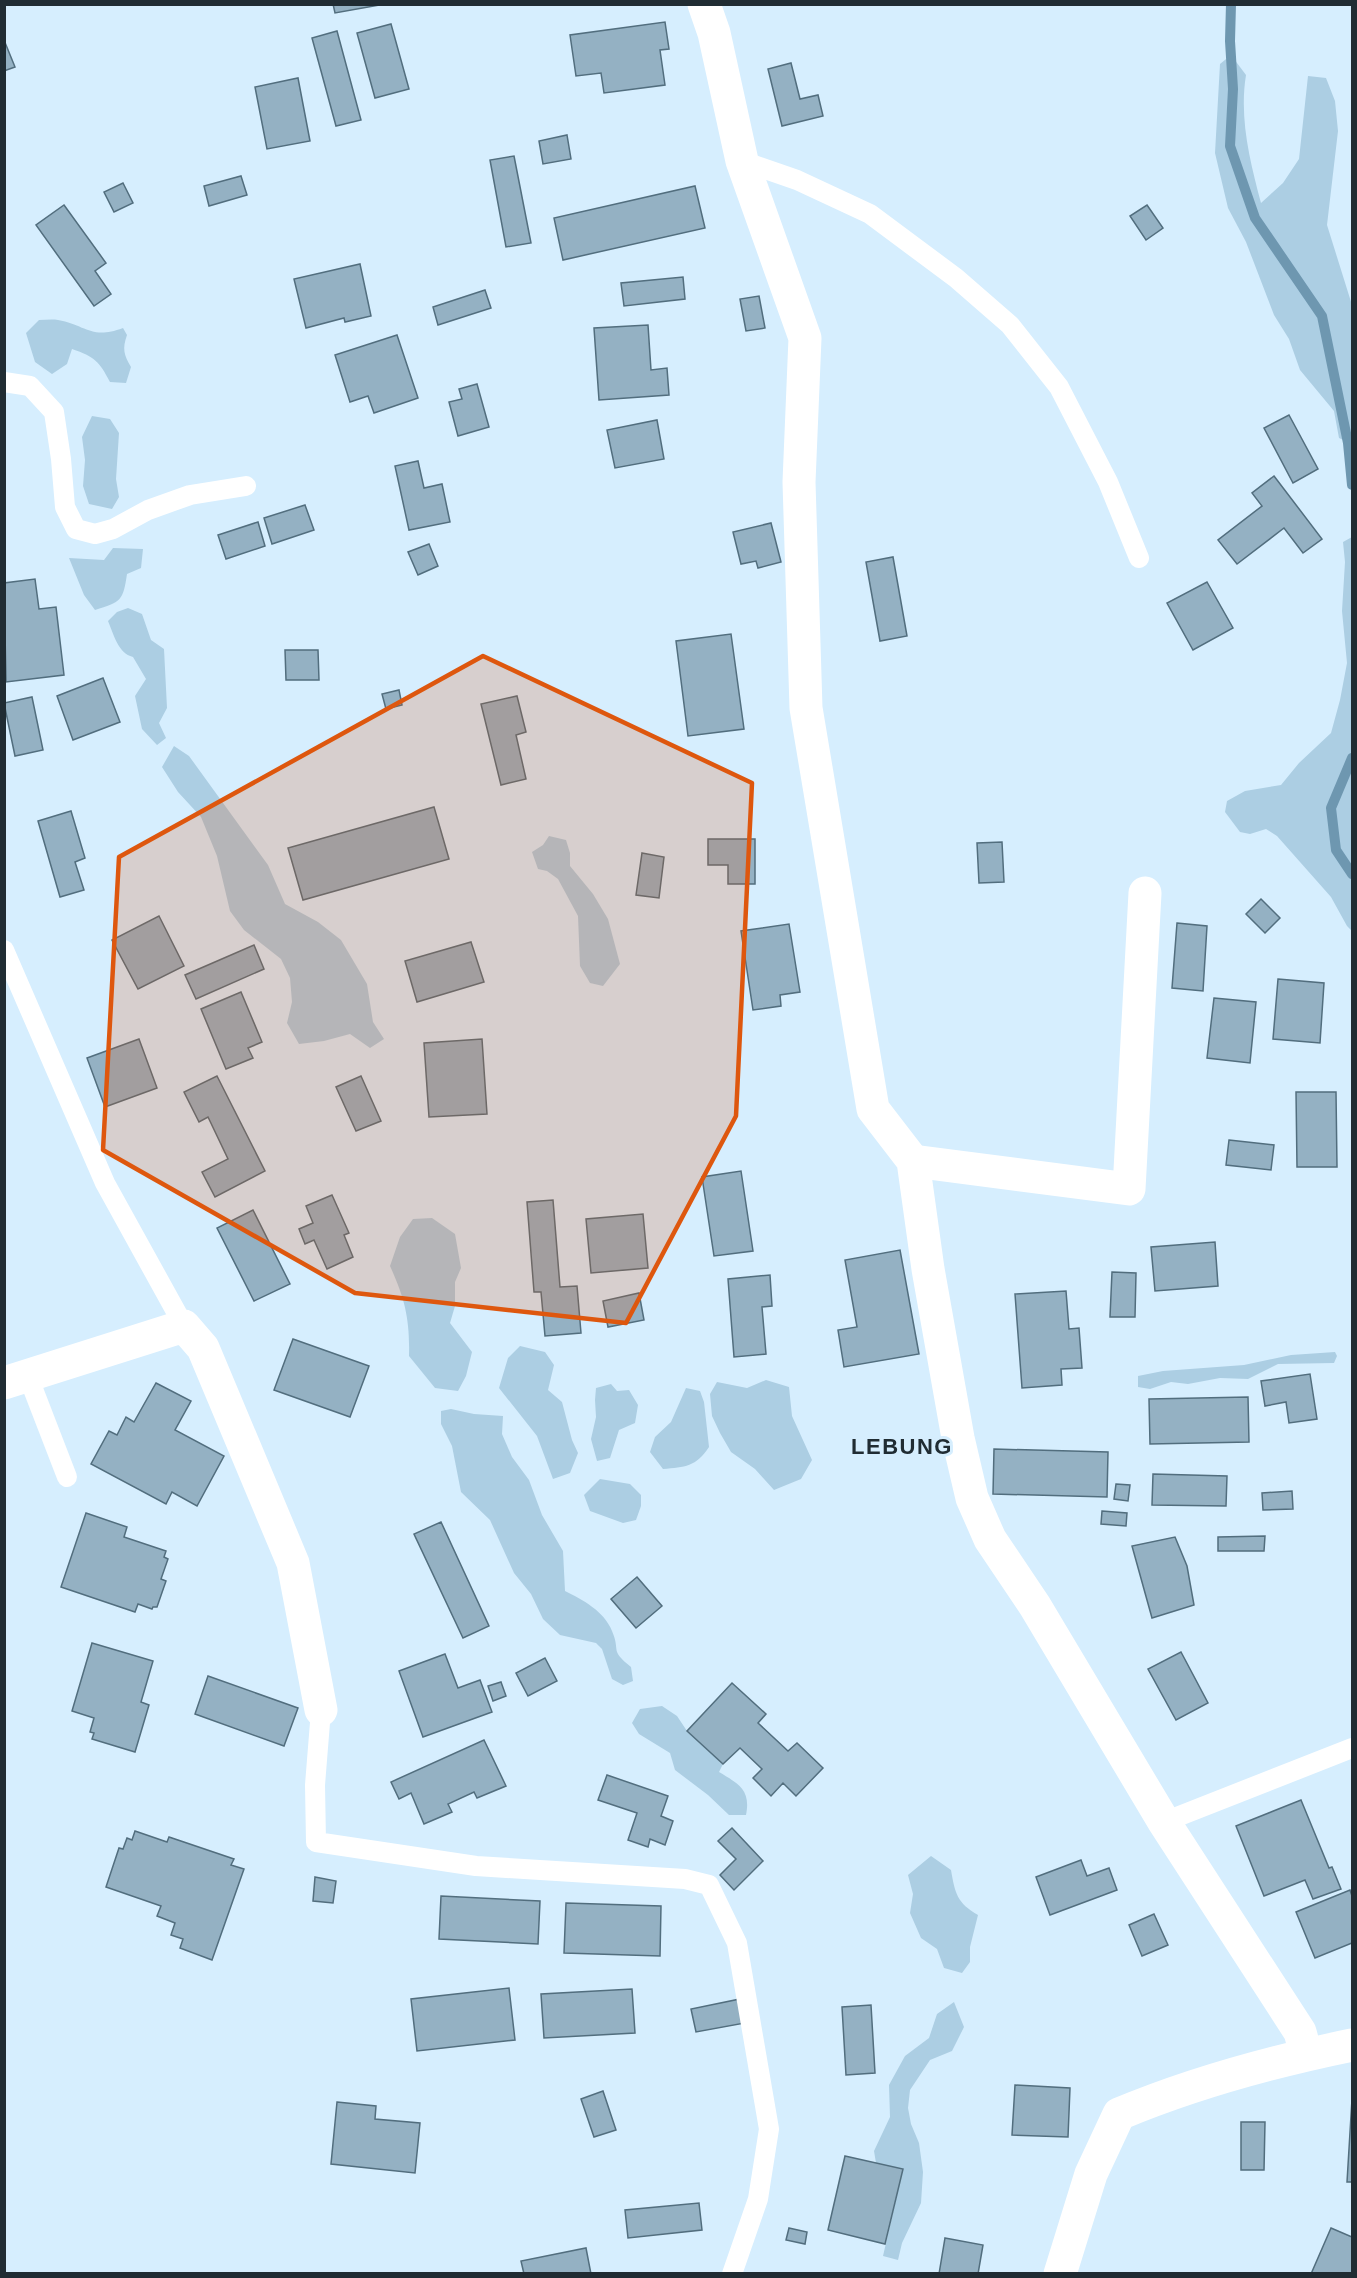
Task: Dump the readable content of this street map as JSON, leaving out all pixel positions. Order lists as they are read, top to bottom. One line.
{"districts":["LEBUNG"]}
